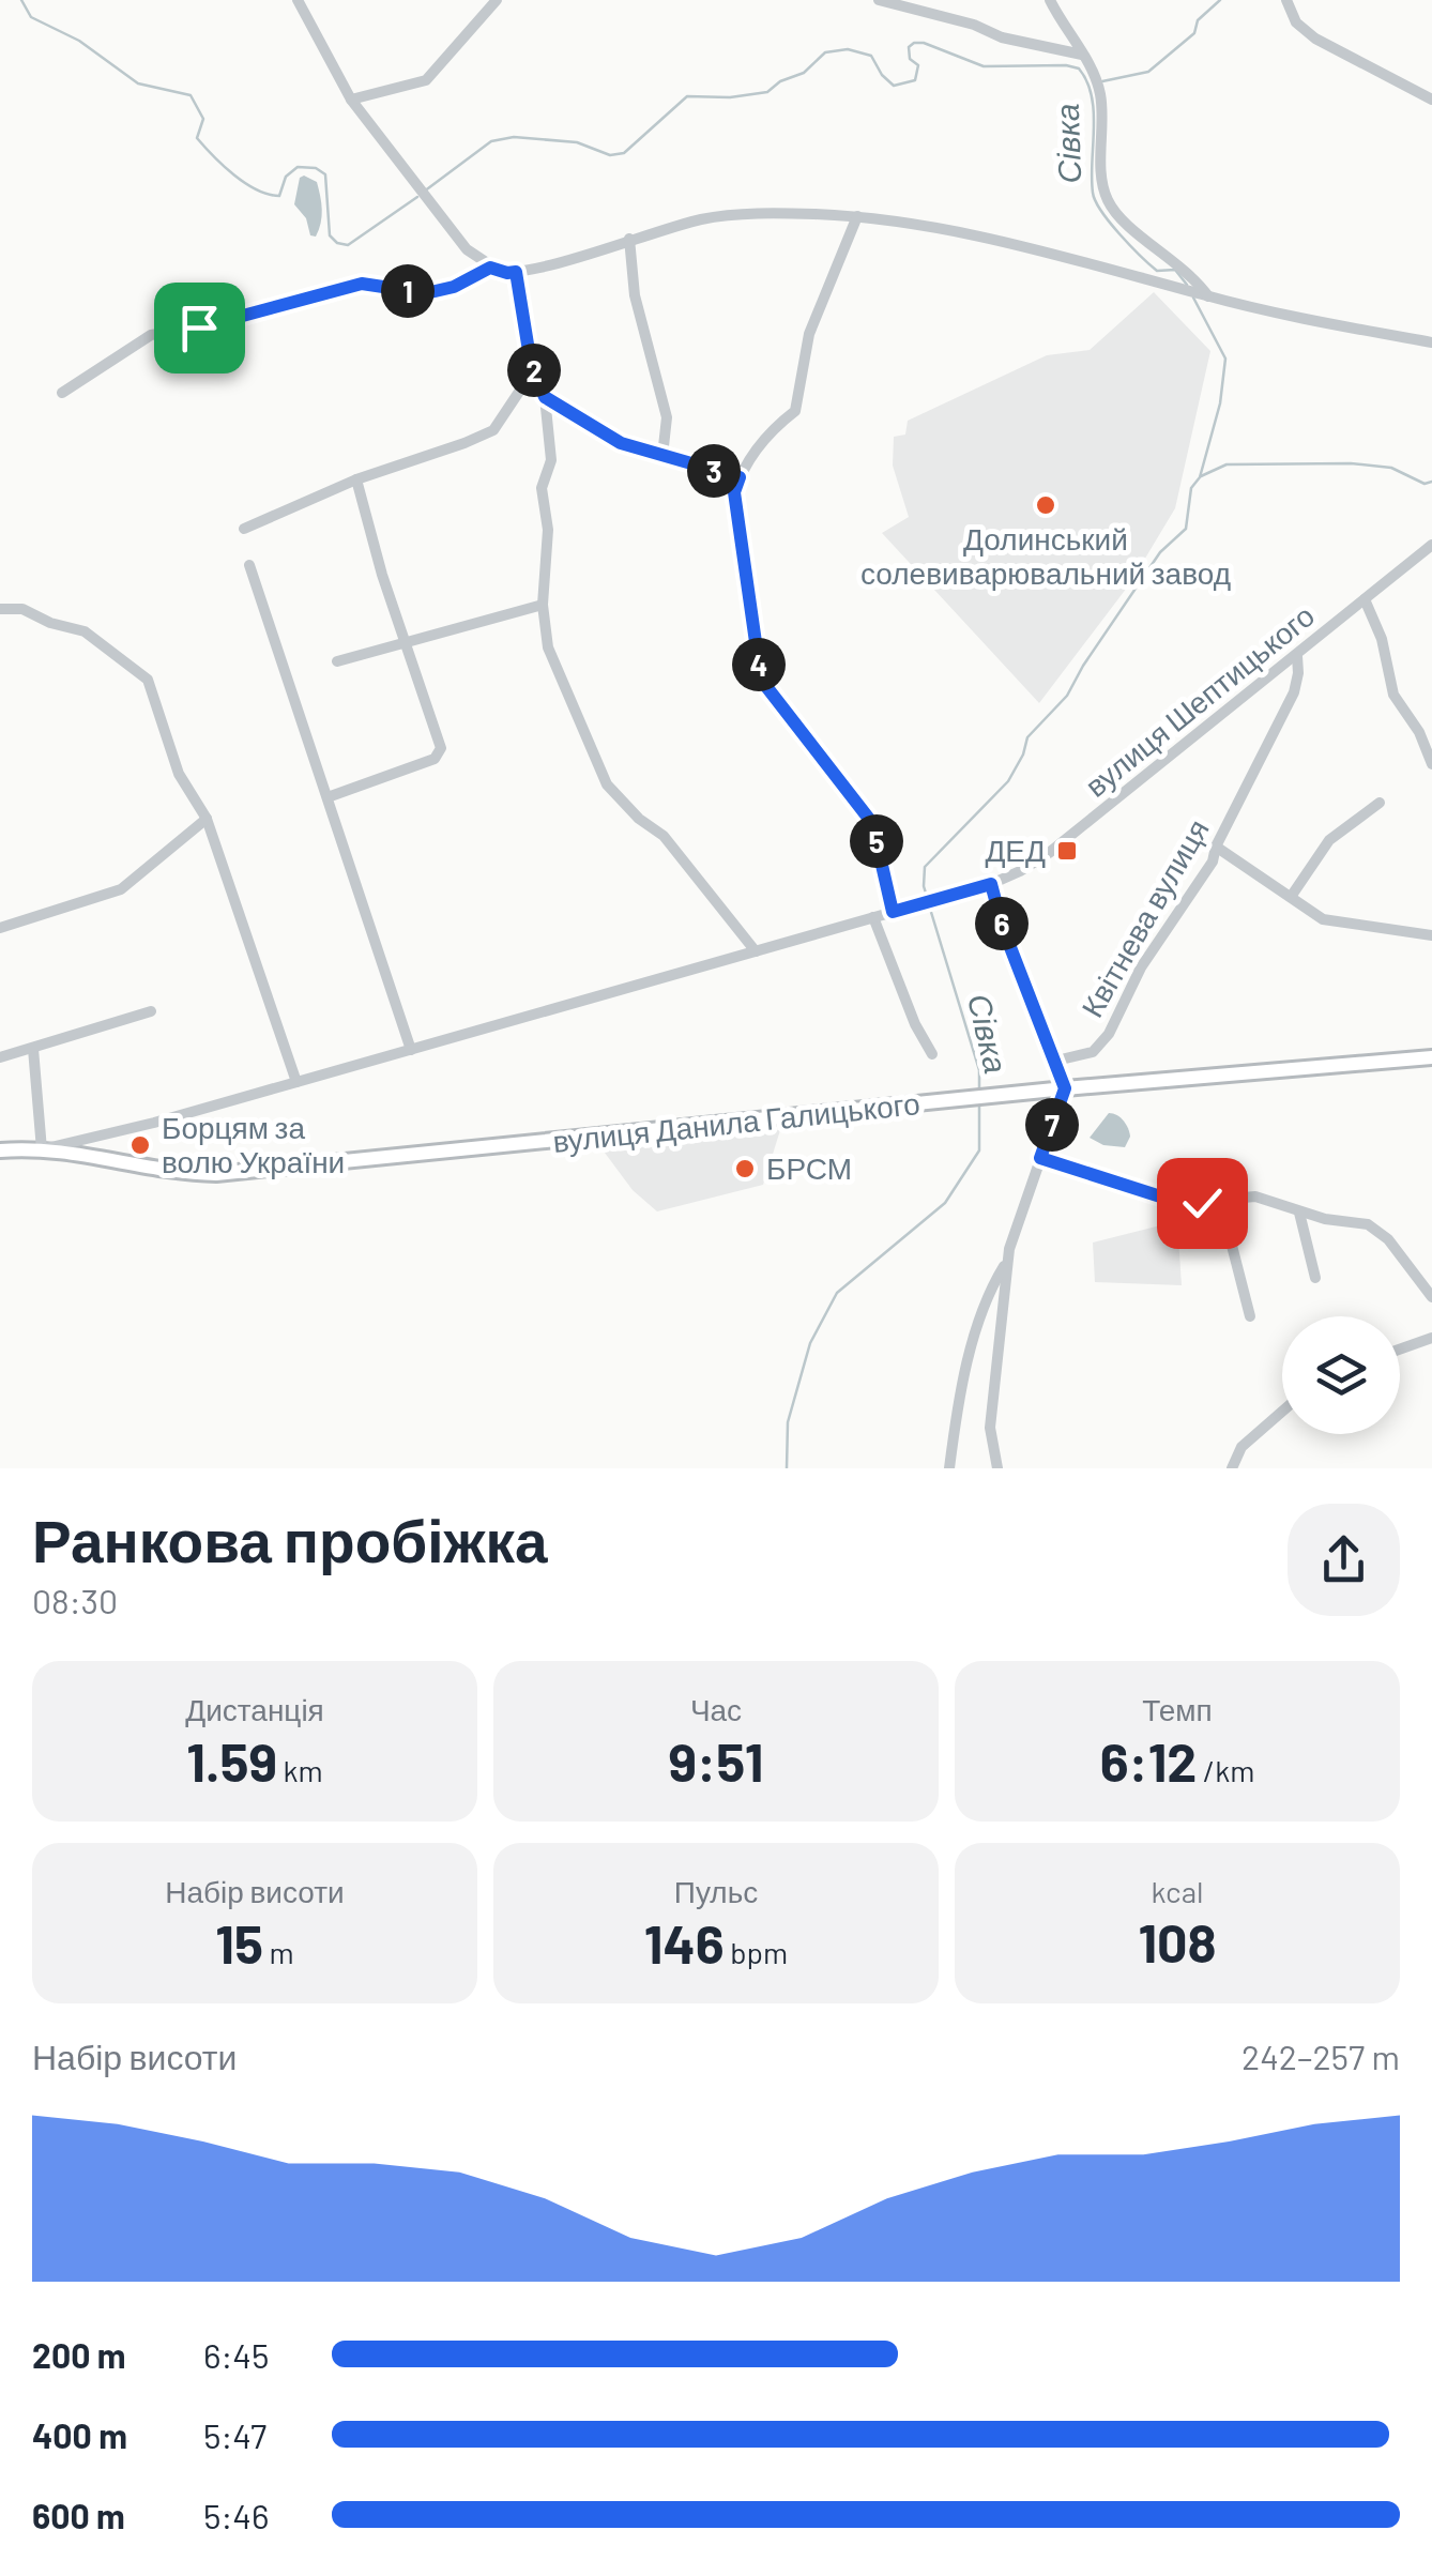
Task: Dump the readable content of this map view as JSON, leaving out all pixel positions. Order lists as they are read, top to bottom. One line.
{"streets":{"main road":["вулиця Данила Галицького"],"street":["вулиця Шептицького","Квітнева вулиця"]},"crossings":[["вулиця Шептицького","Квітнева вулиця"],["вулиця Шептицького","вулиця Данила Галицького"]],"water":["Сівка"],"places":{"other":["Долинський солевиварювальний завод","Борцям за волю України","БРСМ"],"transit":["ДЕД"]},"page":{"pins":["1","2","3","4","5","6","7"],"heading":["Ранкова пробіжка","08:30"],"stats":[["Дистанція","1.59 km"],["Час","9:51"],["Темп","6:12 /km"],["Набір висоти","15 m"],["Пульс","146 bpm"],["kcal","108"]],"chart":["Набір висоти","242–257 m"],"list":[{"name":"200 m","note":"6:45"},{"name":"400 m","note":"5:47"},{"name":"600 m","note":"5:46"}]}}
